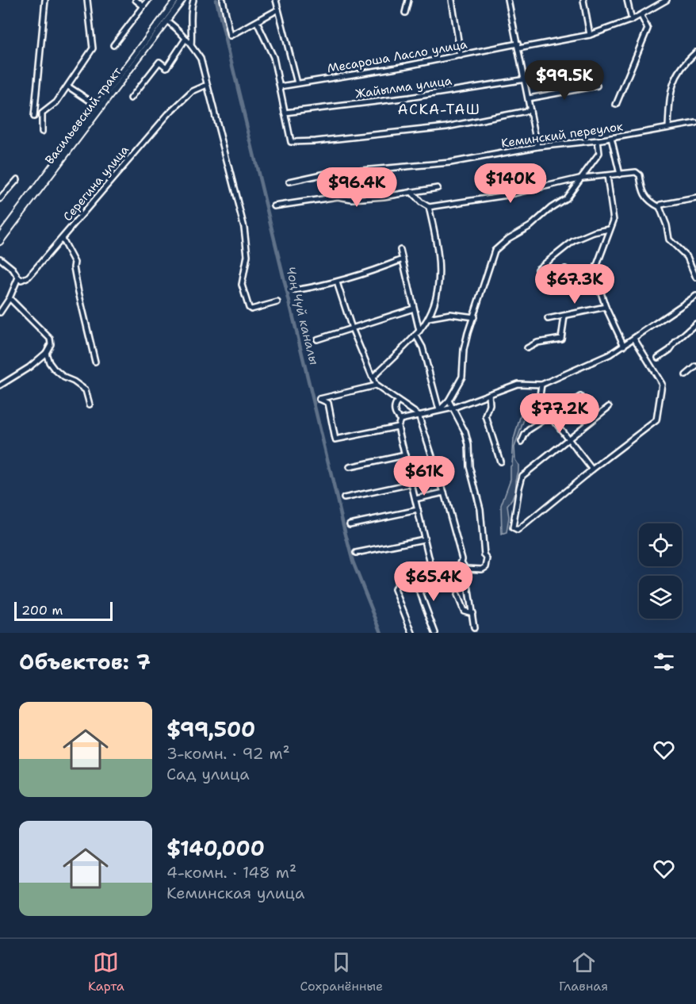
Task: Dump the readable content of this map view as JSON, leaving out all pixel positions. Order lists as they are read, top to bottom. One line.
{"streets":{"main road":["Васильевский тракт"],"street":["Месароша Ласло улица","Жайылма улица","Кеминский переулок","Серегина улица"]},"districts":["АСКА-ТАШ"],"water":["Чоң Чүй каналы"],"scale_bar":"200 m","page":{"price":["$99.5K","$140K","$96.4K","$67.3K","$77.2K","$61K","$65.4K"],"scale":"200 m","heading":"Объектов: 7","list":[{"name":"$99,500","note":"3-комн. · 92 m² · Сад улица"},{"name":"$140,000","note":"4-комн. · 148 m² · Кеминская улица"}],"tabs":["Карта","Сохранённые","Главная"]}}
